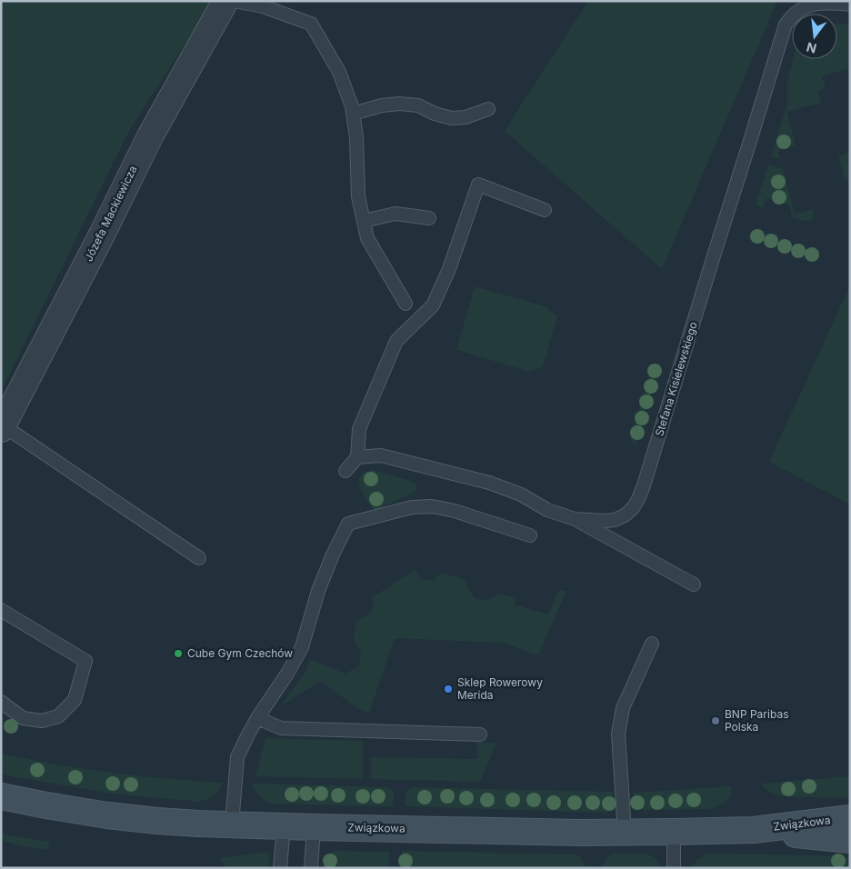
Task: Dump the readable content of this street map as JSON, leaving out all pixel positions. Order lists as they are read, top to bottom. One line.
{"streets":{"street":["Józefa Mackiewicza","Związkowa"],"lane":["Stefana Kisielewskiego"]},"places":["Cube Gym Czechów","Sklep Rowerowy Merida","BNP Paribas Polska"],"north":"bottom"}
